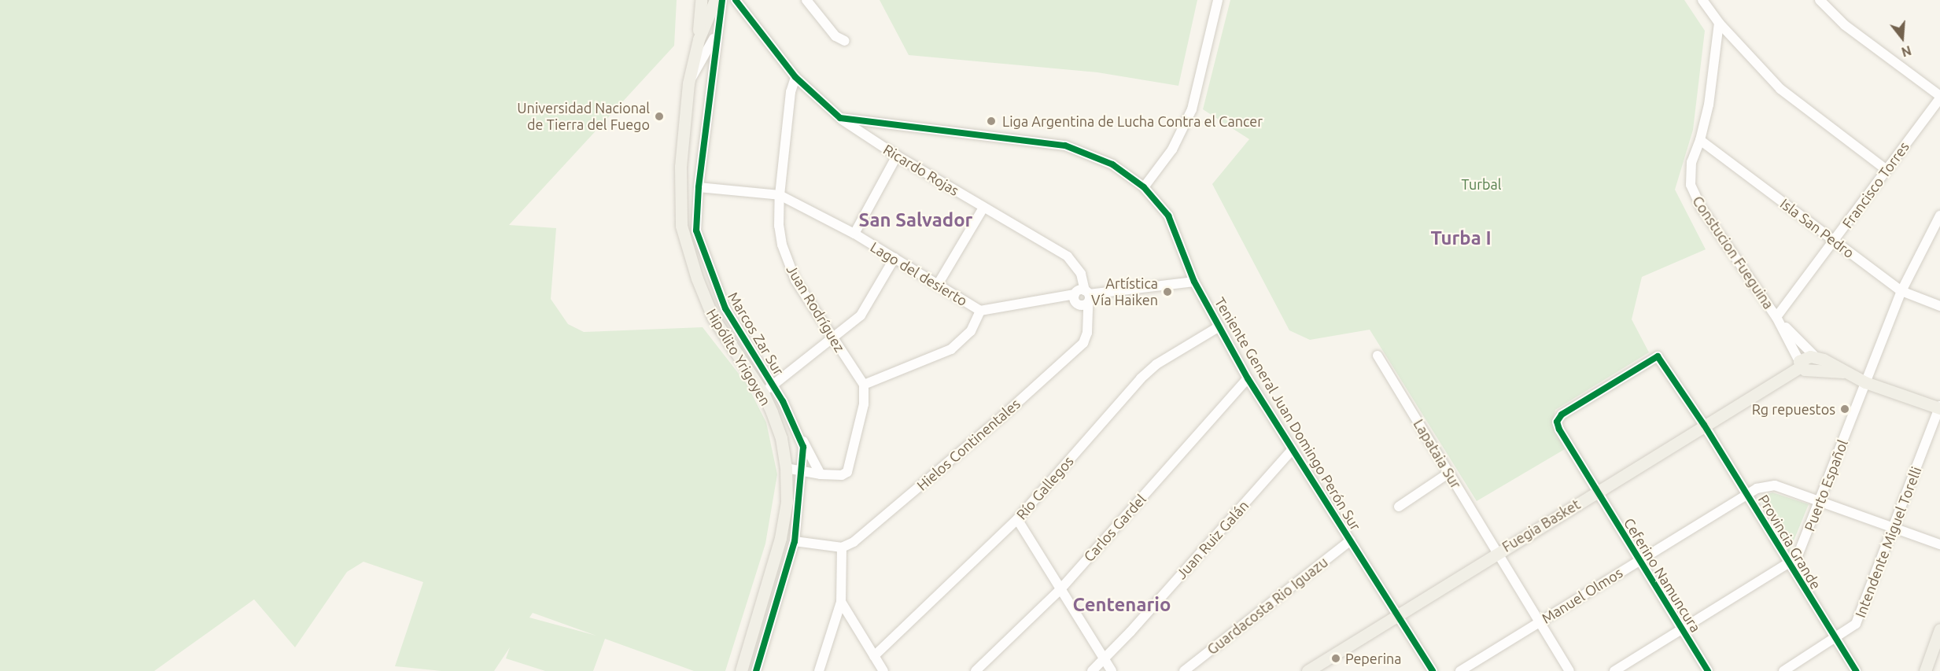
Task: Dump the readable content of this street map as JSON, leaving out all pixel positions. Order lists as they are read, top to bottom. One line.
{"streets":{"main road":["Hipólito Yrigoyen","Fuegia Basket"],"street":["Ricardo Rojas","Francisco Torres","Isla San Pedro","Constucion Fueguina","Lago del desierto","Juan Rodríguez","Marcos Zar Sur","Teniente General Juan Domingo Perón Sur","Hielos Continentales","Lapataia Sur","Puerto Español","Río Gallegos","Carlos Gardel","Juan Ruiz Galán","Provincia Grande","Intendente Miguel Torelli","Ceferino Namuncura","Manuel Olmos","Guardacosta Rio Iguazu"]},"crossings":[["Ricardo Rojas","Teniente General Juan Domingo Perón Sur"],["Francisco Torres","Isla San Pedro"],["Francisco Torres","Constucion Fueguina"],["Isla San Pedro","Constucion Fueguina"],["Isla San Pedro","Puerto Español"],["Lago del desierto","Juan Rodríguez"],["Lago del desierto","Marcos Zar Sur"],["Marcos Zar Sur","Hipólito Yrigoyen"],["Teniente General Juan Domingo Perón Sur","Río Gallegos"],["Teniente General Juan Domingo Perón Sur","Fuegia Basket"],["Teniente General Juan Domingo Perón Sur","Carlos Gardel"],["Teniente General Juan Domingo Perón Sur","Juan Ruiz Galán"],["Teniente General Juan Domingo Perón Sur","Guardacosta Rio Iguazu"],["Lapataia Sur","Fuegia Basket"],["Lapataia Sur","Manuel Olmos"],["Puerto Español","Provincia Grande"],["Puerto Español","Ceferino Namuncura"],["Puerto Español","Manuel Olmos"],["Fuegia Basket","Provincia Grande"],["Fuegia Basket","Ceferino Namuncura"],["Provincia Grande","Intendente Miguel Torelli"],["Provincia Grande","Ceferino Namuncura"],["Provincia Grande","Manuel Olmos"],["Intendente Miguel Torelli","Manuel Olmos"],["Ceferino Namuncura","Manuel Olmos"]],"districts":["San Salvador","Turba I","Centenario"],"parks":["Turbal"],"places":["Universidad Nacional de Tierra del Fuego","Liga Argentina de Lucha Contra el Cancer","Artística Vía Haiken","Rg repuestos","Peperina"],"north":"bottom"}
